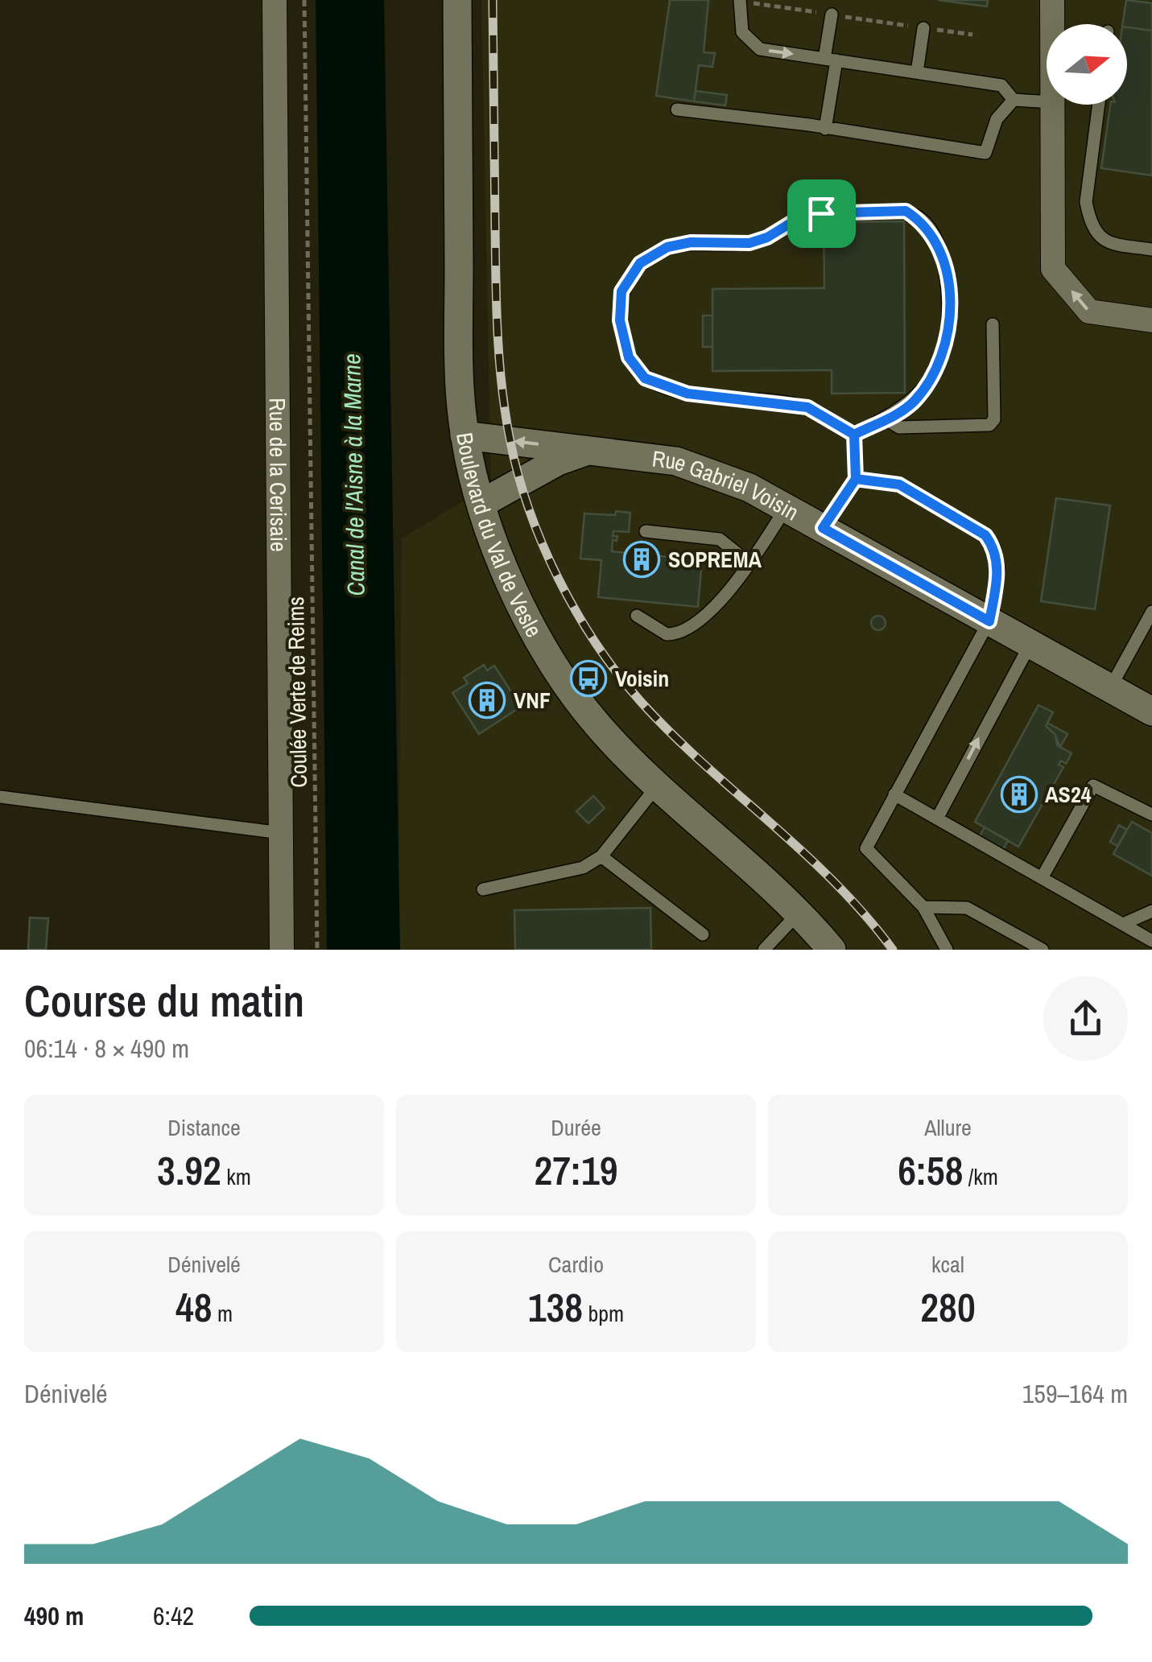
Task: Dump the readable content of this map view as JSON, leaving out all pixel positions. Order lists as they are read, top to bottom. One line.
{"streets":{"street":["Rue de la Cerisaie","Rue Gabriel Voisin","Boulevard du Val de Vesle"],"path":["Coulée Verte de Reims"]},"crossings":[["Rue Gabriel Voisin","Boulevard du Val de Vesle"]],"water":["Canal de l'Aisne à la Marne"],"places":{"building":["SOPREMA","VNF","AS24"],"bus stop":["Voisin"]},"north":"right","page":{"heading":["Course du matin","06:14 · 8 × 490 m"],"stats":[["Distance","3.92 km"],["Durée","27:19"],["Allure","6:58 /km"],["Dénivelé","48 m"],["Cardio","138 bpm"],["kcal","280"]],"chart":["Dénivelé","159–164 m"],"list":[{"name":"490 m","note":"6:42"}]}}
